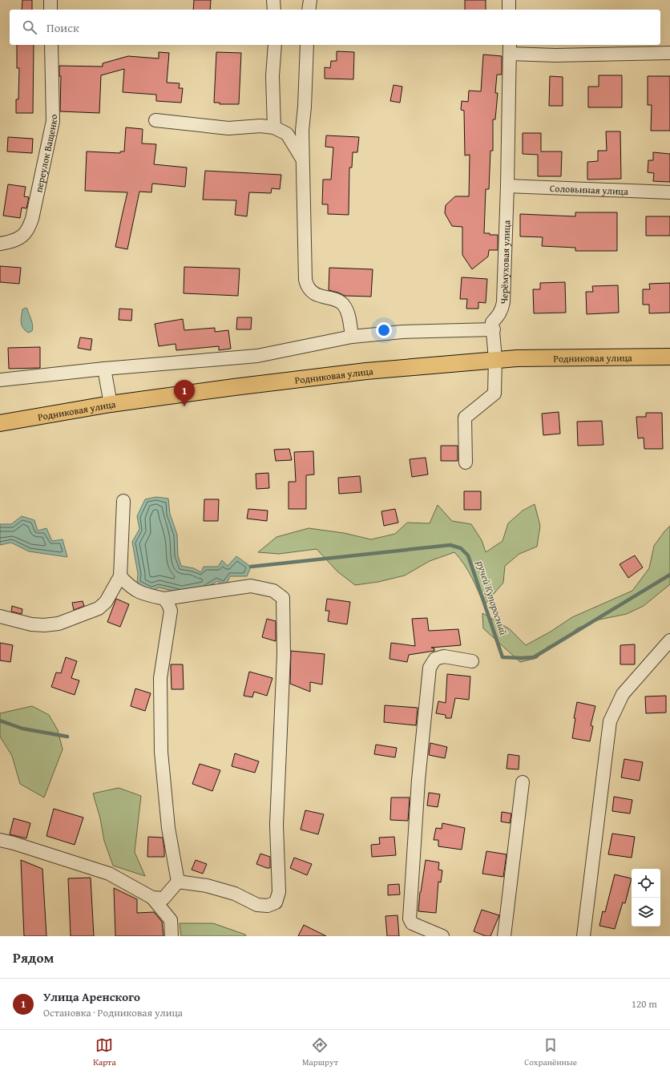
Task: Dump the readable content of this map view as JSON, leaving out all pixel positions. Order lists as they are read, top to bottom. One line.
{"streets":{"main road":["Родниковая улица"],"street":["переулок Ващенко","Соловьиная улица","Черёмуховая улица"]},"crossings":[["Соловьиная улица","Черёмуховая улица"],["Черёмуховая улица","Родниковая улица"]],"water":["ручей Купоросный"],"page":{"search":"Поиск","pins":"1","heading":"Рядом","list":[{"mark":"1","name":"Улица Аренского","note":"Остановка · Родниковая улица","value":"120 m"}],"nav":["Карта","Маршрут","Сохранённые"]}}
